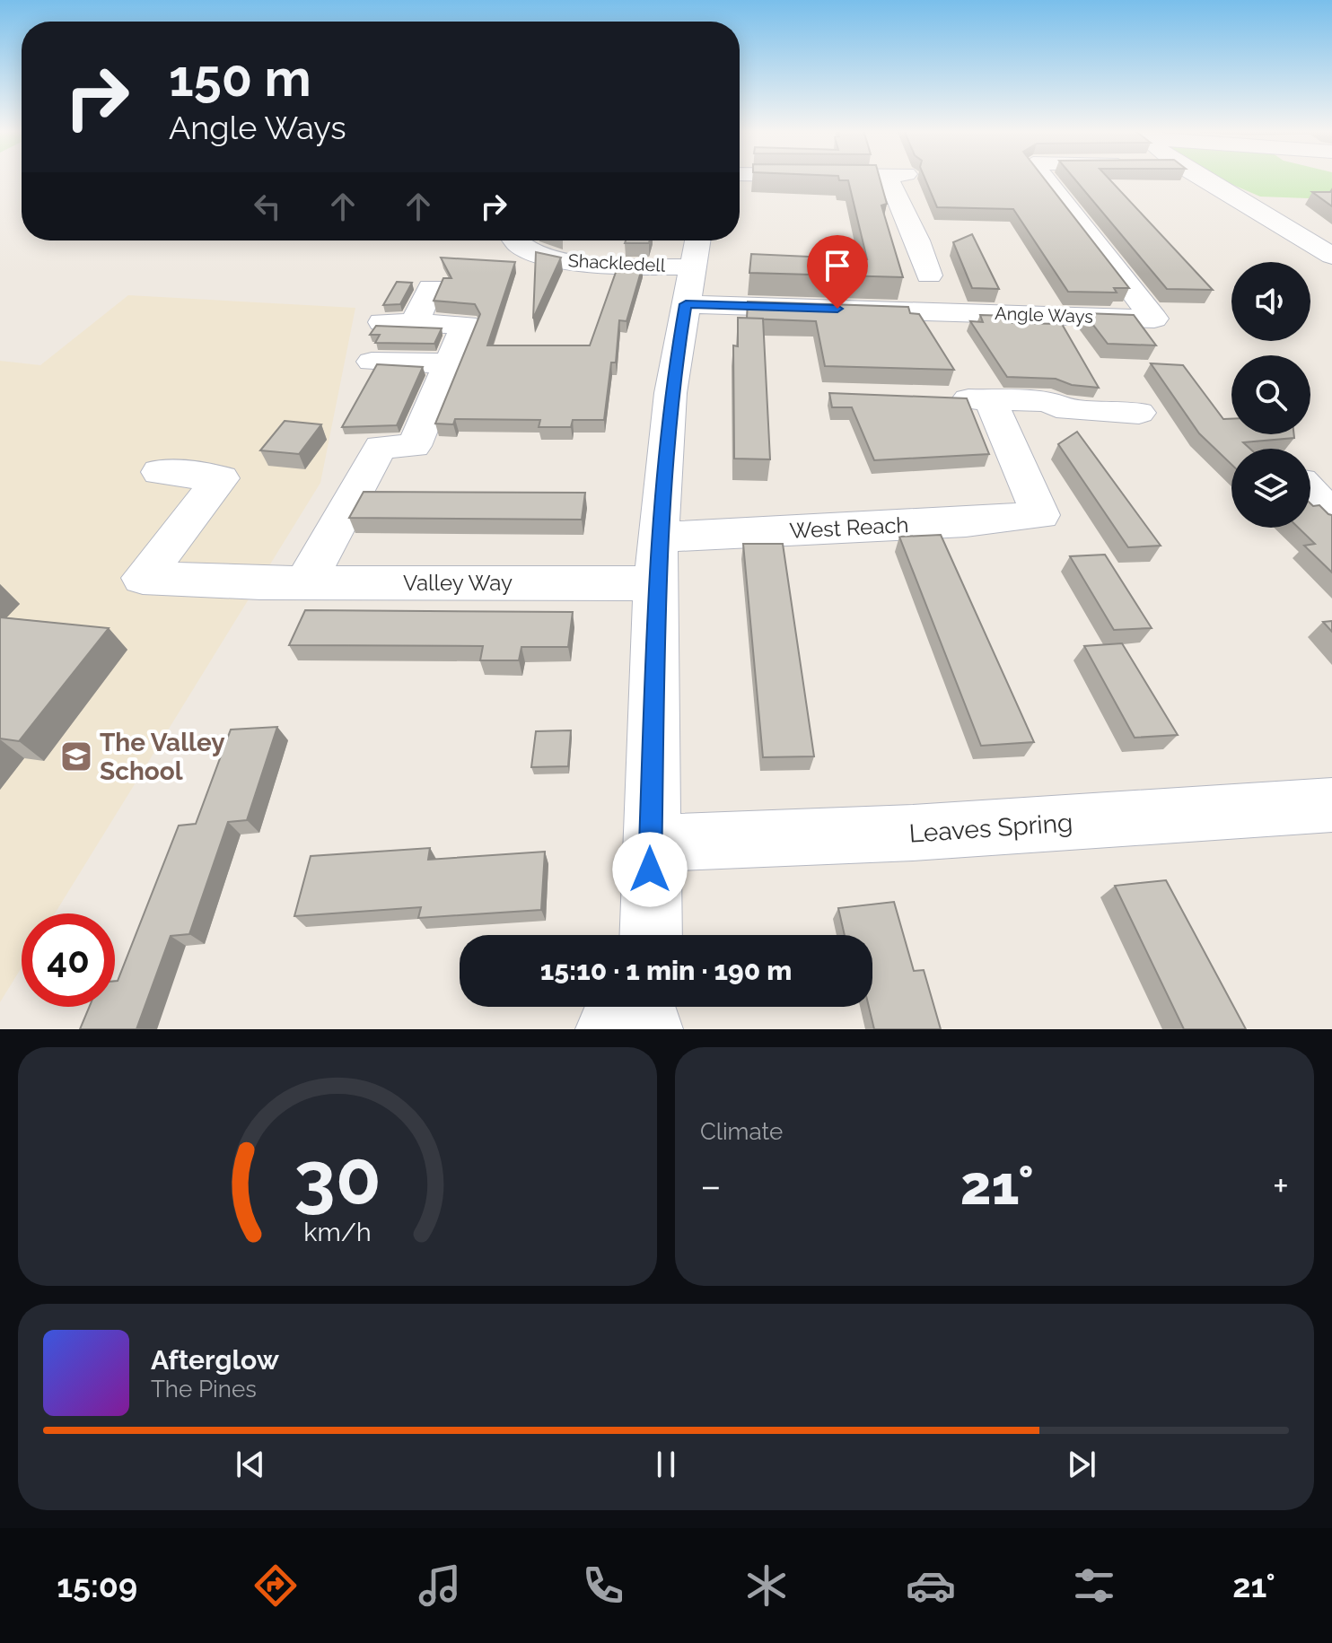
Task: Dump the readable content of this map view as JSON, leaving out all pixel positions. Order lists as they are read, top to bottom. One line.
{"streets":{"street":["Shackledell","Angle Ways","West Reach","Valley Way","Leaves Spring"]},"crossings":[["Shackledell","Angle Ways"]],"places":{"school or university":["The Valley School"]},"page":{"turn":["150 m","Angle Ways"],"limit":"40","trip":"15:10 · 1 min · 190 m","tile":"Climate","heat":["−","21°","+"],"song":["Afterglow","The Pines"],"tabs":["15:09","21°"],"gauge":["30","km/h"]}}
